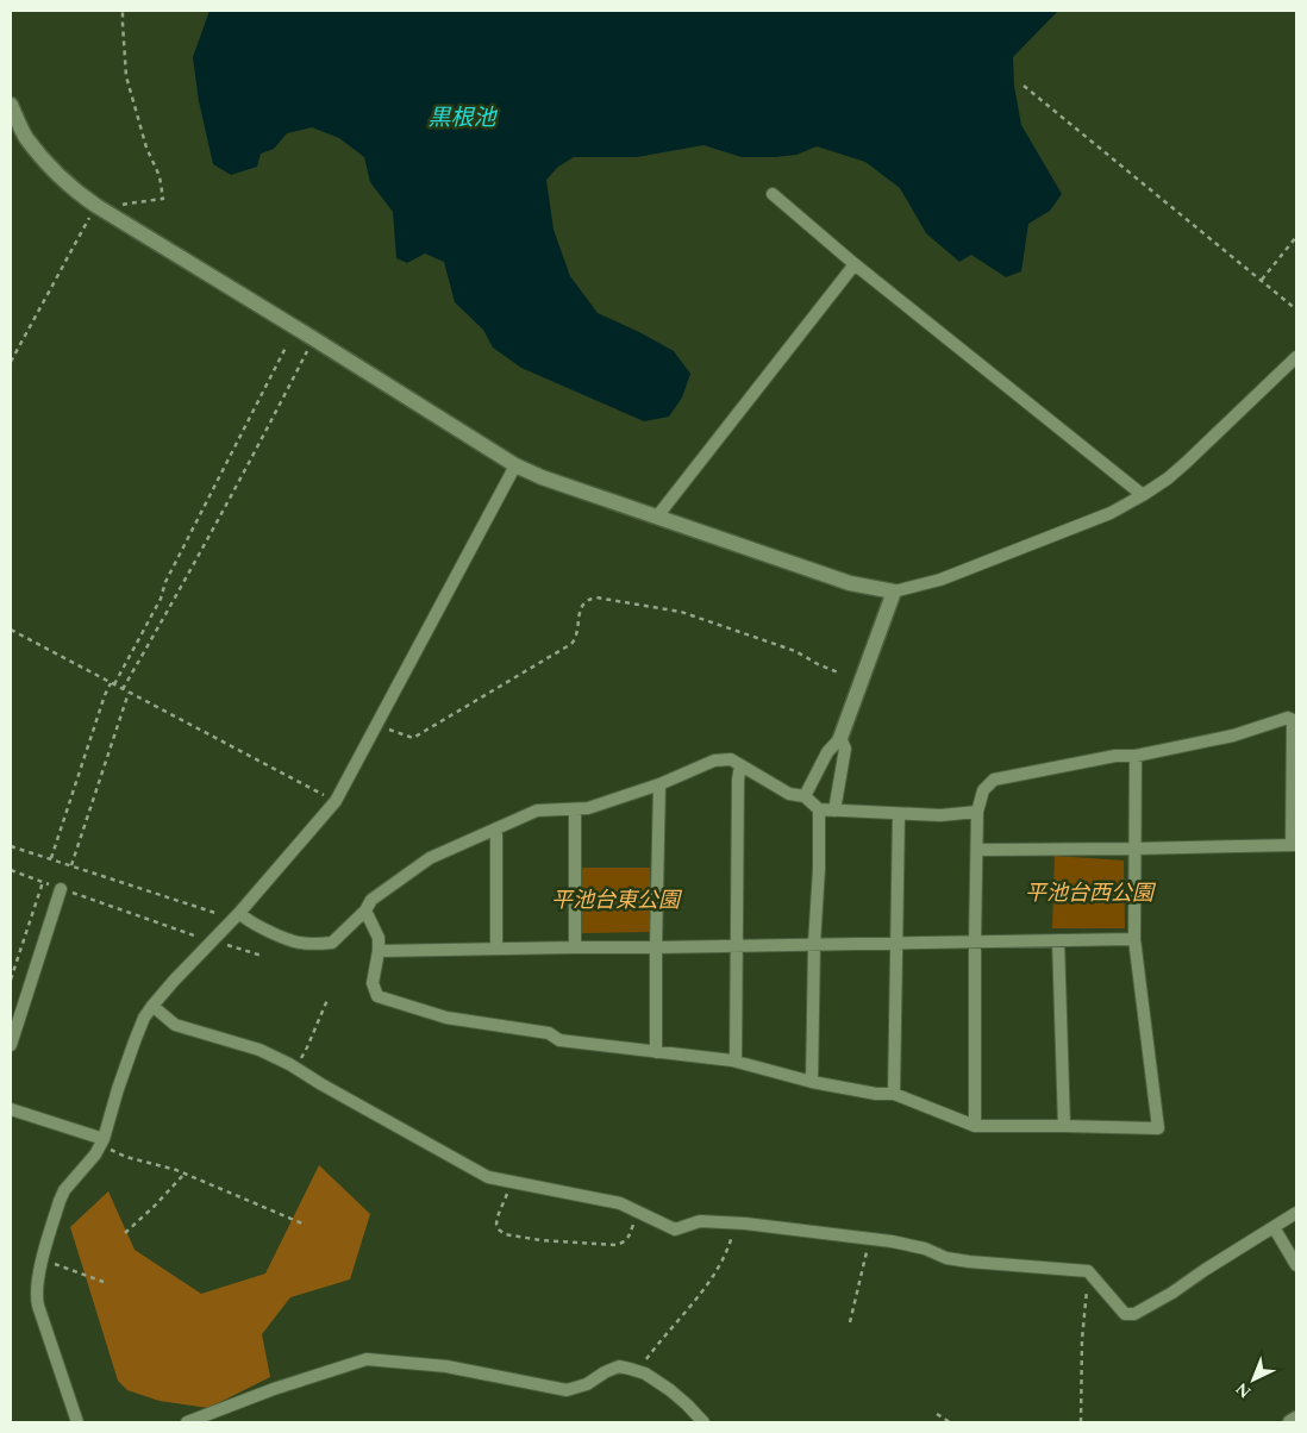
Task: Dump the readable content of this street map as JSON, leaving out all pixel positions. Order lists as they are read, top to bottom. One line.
{"water":["黒根池"],"parks":["平池台西公園","平池台東公園"],"north":"bottom left"}
